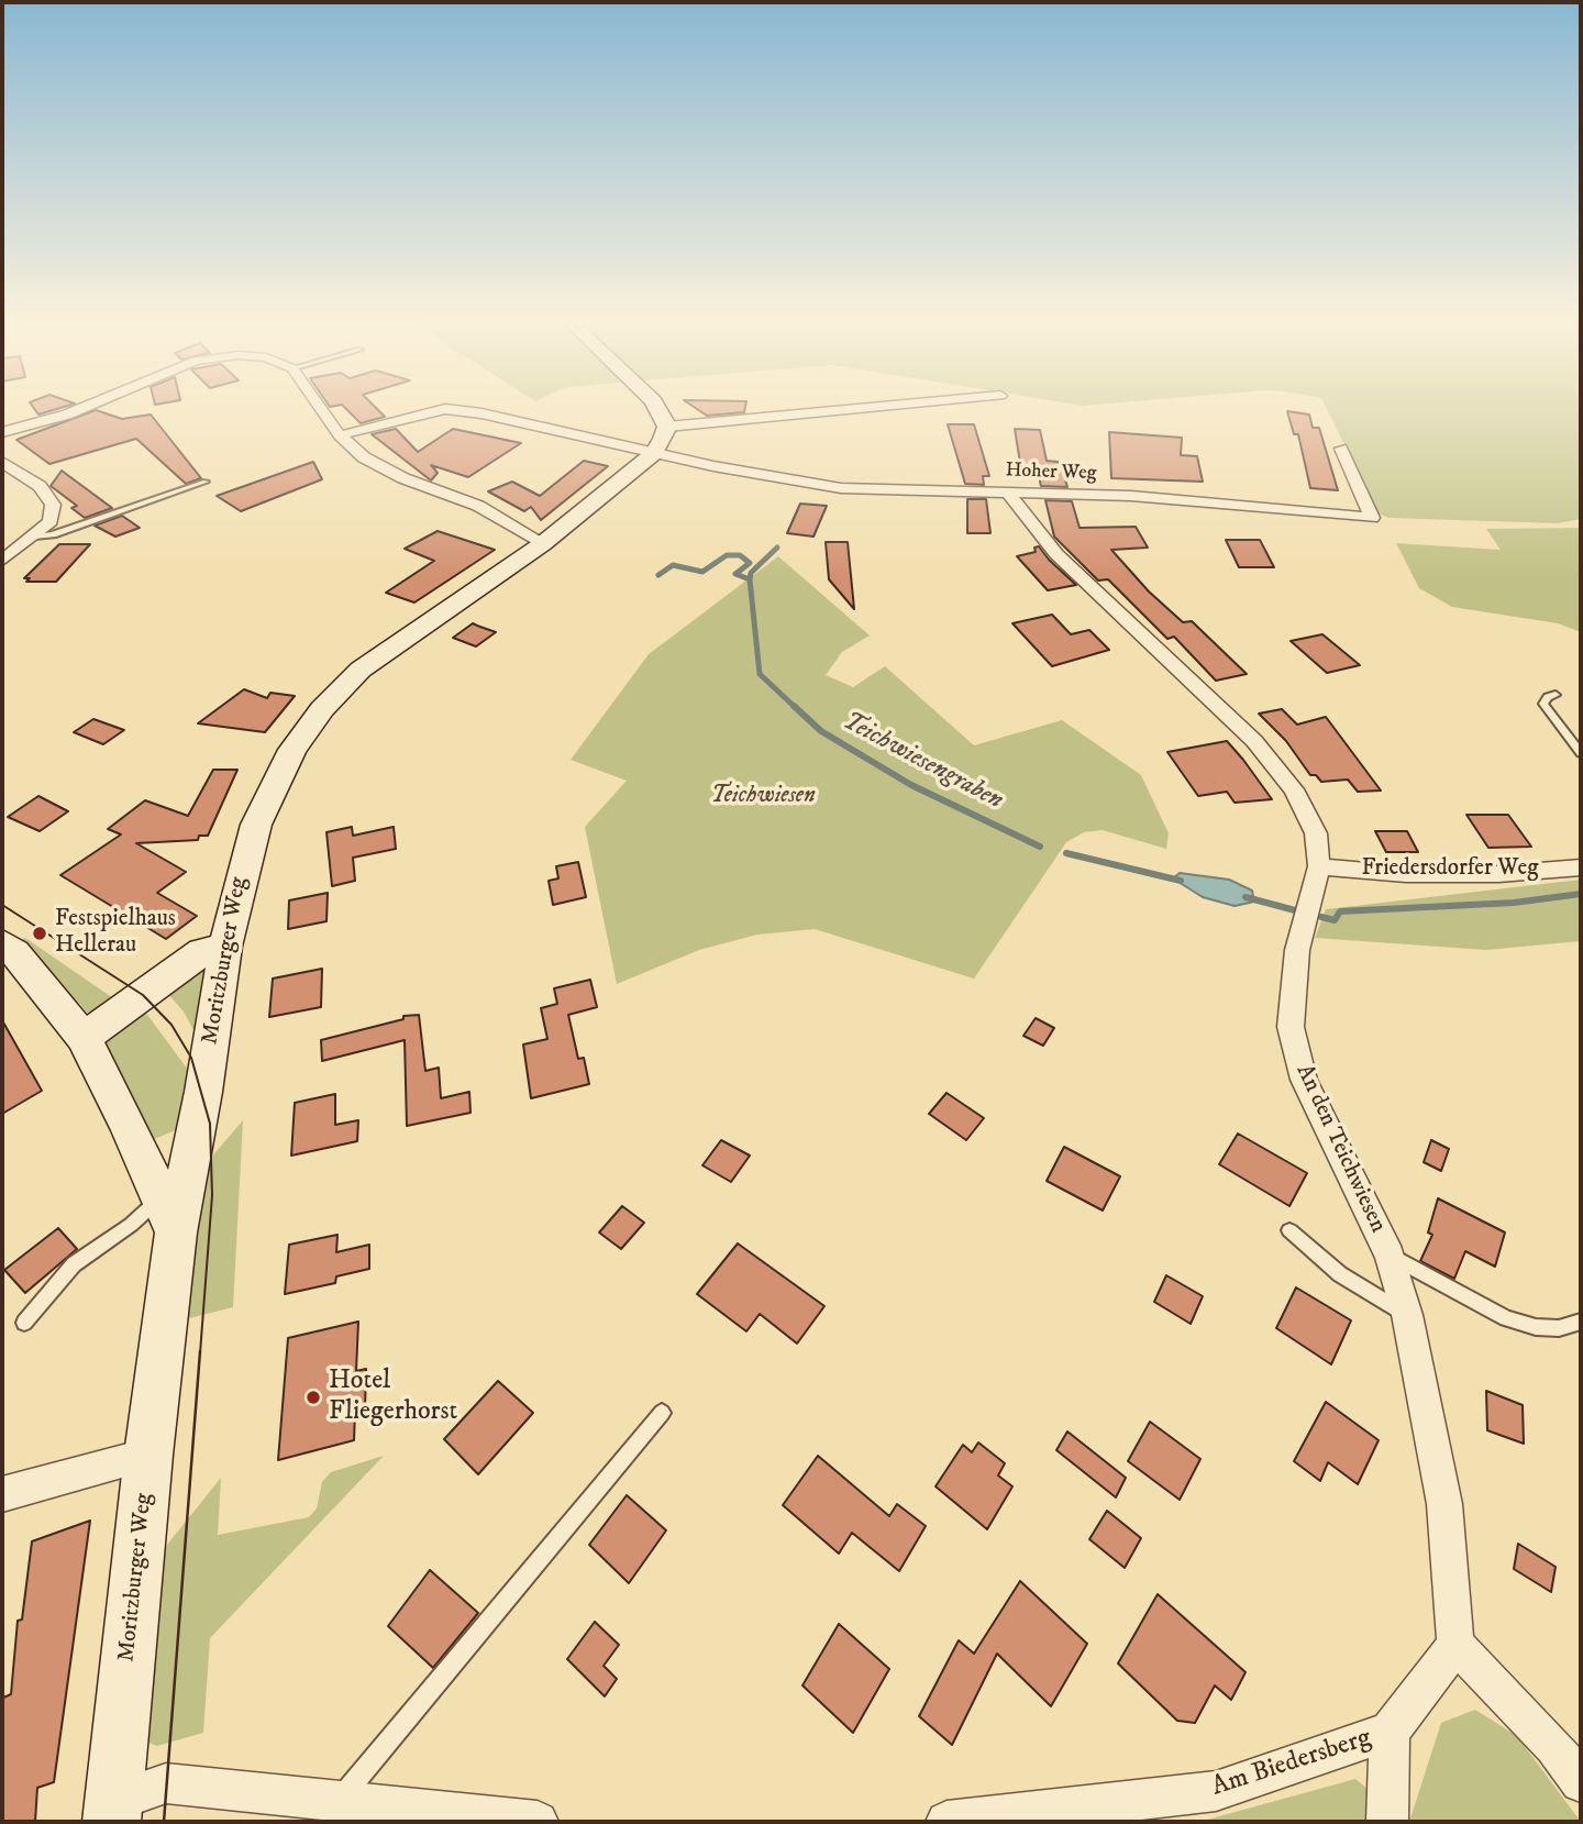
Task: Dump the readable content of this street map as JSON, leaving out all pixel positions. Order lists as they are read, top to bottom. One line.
{"streets":{"street":["Hoher Weg","Friedersdorfer Weg","Moritzburger Weg","An den Teichwiesen","Am Biedersberg"]},"crossings":[["Hoher Weg","Moritzburger Weg"],["Hoher Weg","An den Teichwiesen"],["Friedersdorfer Weg","An den Teichwiesen"],["An den Teichwiesen","Am Biedersberg"]],"water":["Teichwiesengraben"],"parks":["Teichwiesen"],"places":["Festspielhaus Hellerau","Hotel Fliegerhorst"]}
